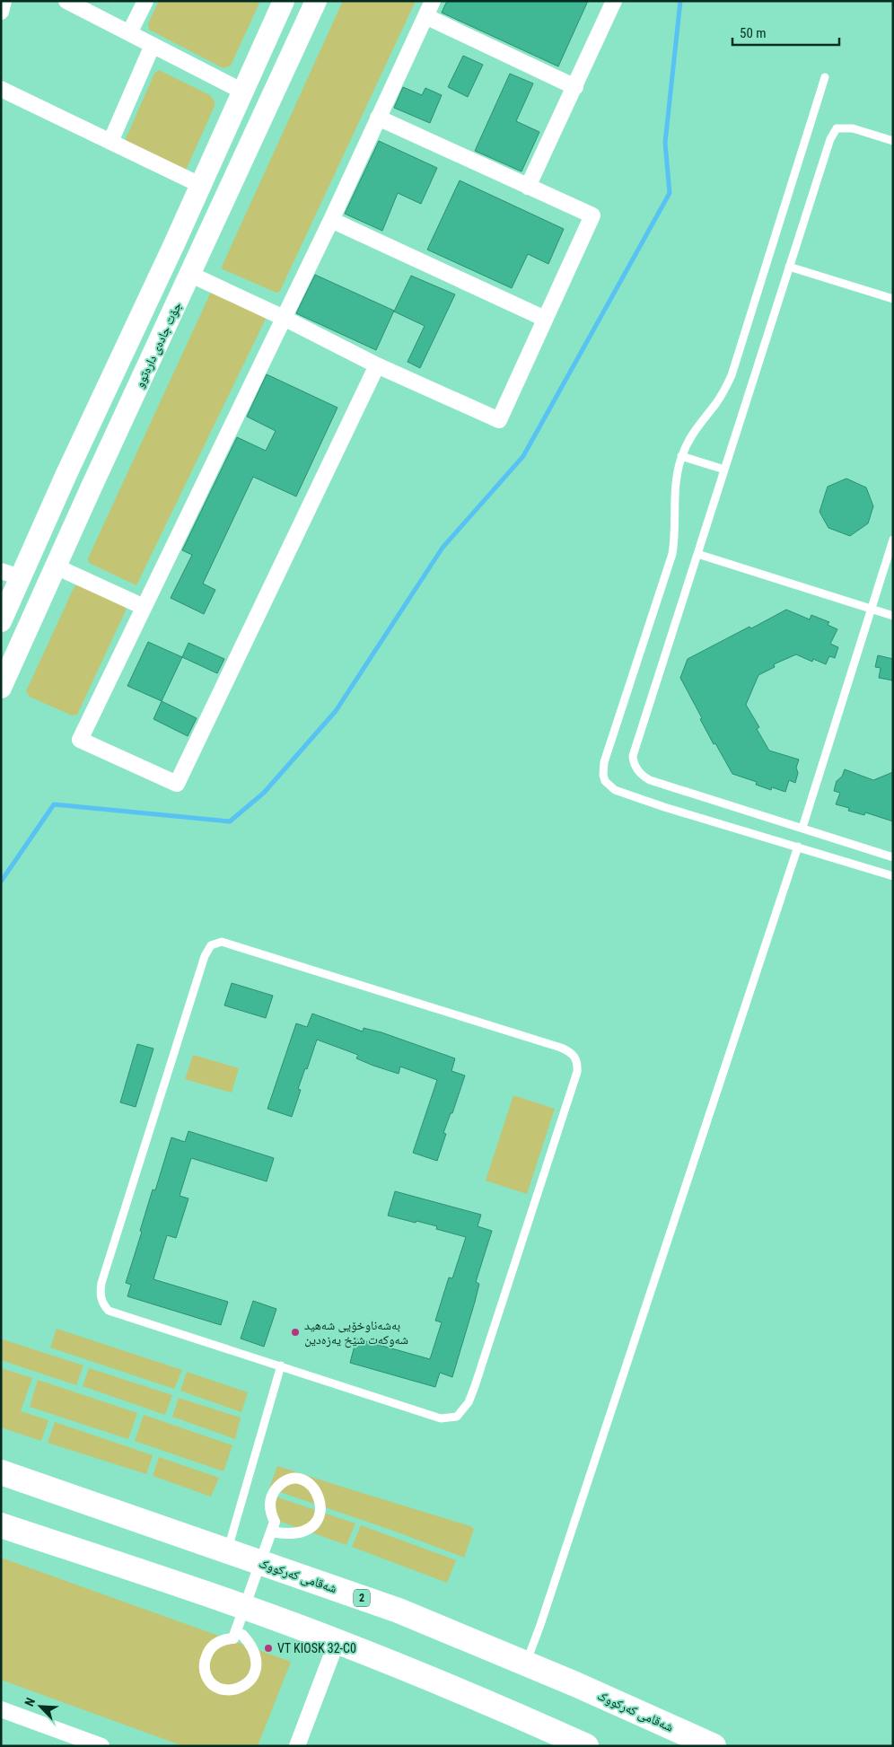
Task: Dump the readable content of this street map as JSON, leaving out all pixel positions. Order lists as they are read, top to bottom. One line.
{"streets":{"highway":["شەقامی کەرکووک","2"],"main road":["جۆت جادەی دارەتوو"]},"places":["بەشەناوخۆیی شەهید شەوکەت شێخ یەزەدین","VT KIOSK 32-C0"],"scale_bar":"50 m","north":"top left"}
